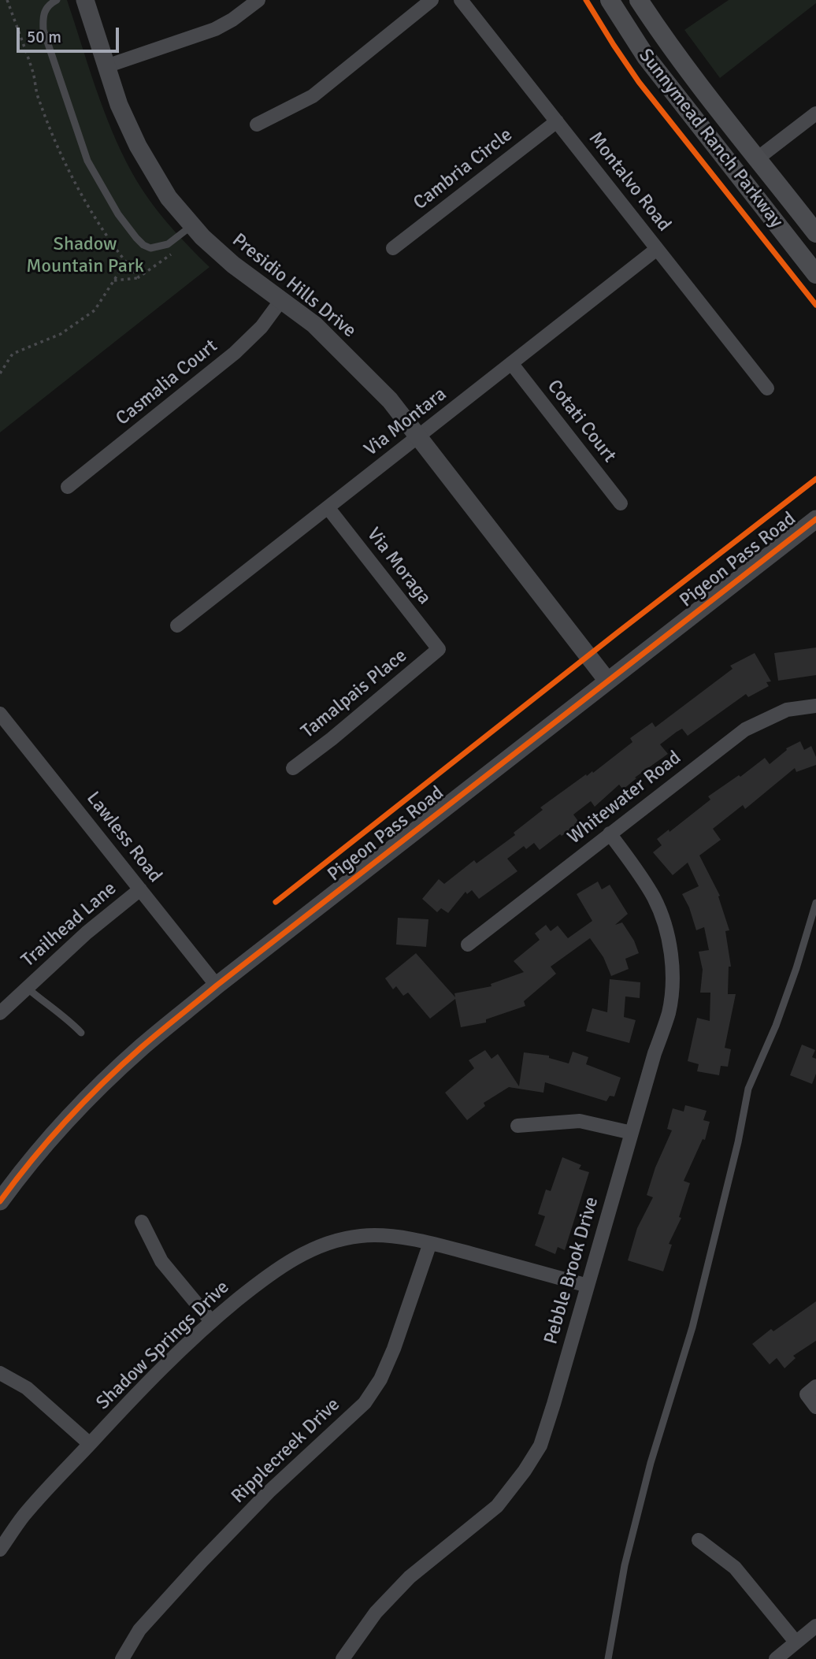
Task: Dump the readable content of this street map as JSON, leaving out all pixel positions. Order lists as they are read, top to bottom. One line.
{"streets":{"main road":["Sunnymead Ranch Parkway"],"street":["Cambria Circle","Montalvo Road","Presidio Hills Drive","Casmalia Court","Cotati Court","Via Montara","Pigeon Pass Road","Via Moraga","Tamalpais Place","Whitewater Road","Lawless Road","Trailhead Lane","Pebble Brook Drive","Shadow Springs Drive","Ripplecreek Drive"]},"crossings":[["Cambria Circle","Montalvo Road"],["Montalvo Road","Via Montara"],["Presidio Hills Drive","Casmalia Court"],["Presidio Hills Drive","Via Montara"],["Presidio Hills Drive","Pigeon Pass Road"],["Cotati Court","Via Montara"],["Via Montara","Via Moraga"],["Pigeon Pass Road","Lawless Road"],["Via Moraga","Tamalpais Place"],["Whitewater Road","Pebble Brook Drive"],["Lawless Road","Trailhead Lane"],["Pebble Brook Drive","Shadow Springs Drive"],["Shadow Springs Drive","Ripplecreek Drive"]],"parks":["Shadow Mountain Park"],"scale_bar":"50 m"}
